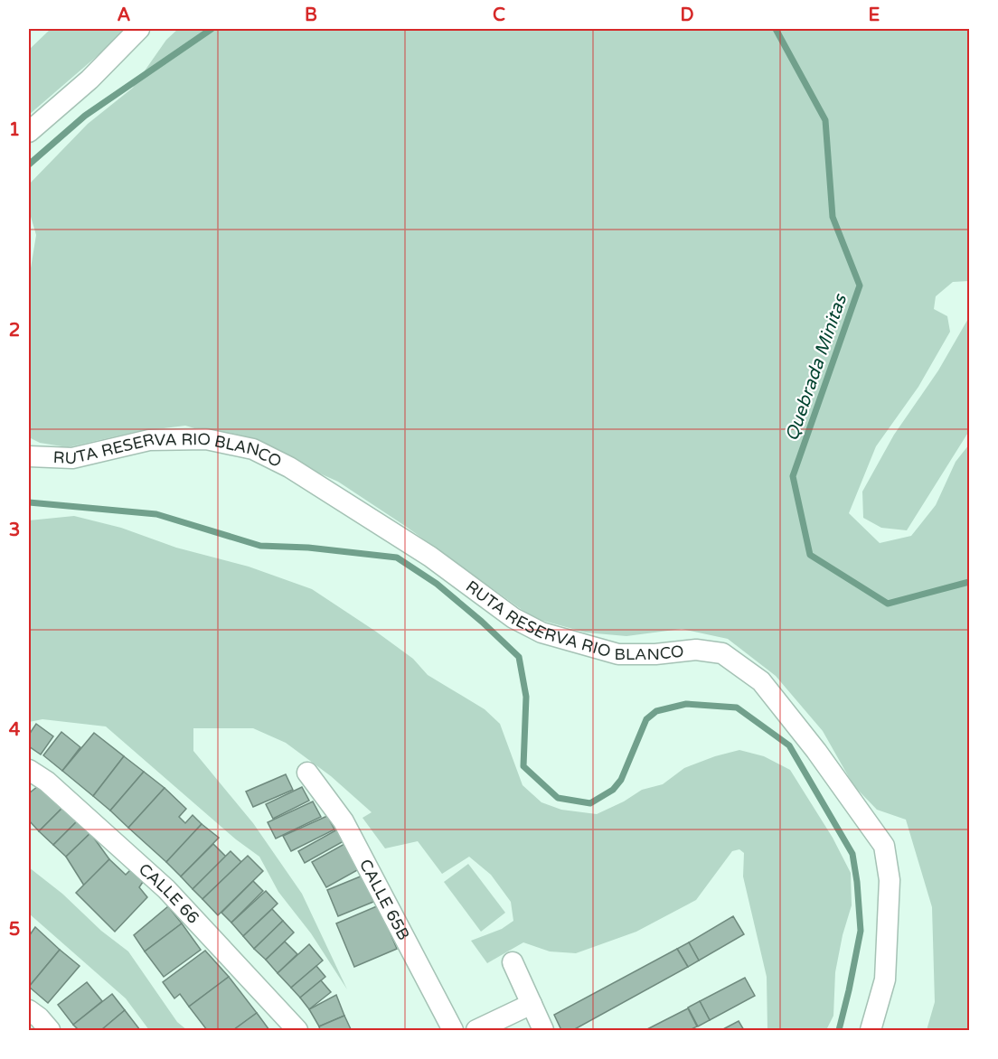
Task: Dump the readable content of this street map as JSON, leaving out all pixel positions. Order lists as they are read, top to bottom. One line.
{"streets":{"street":["RUTA RESERVA RIO BLANCO","CALLE 66","CALLE 65B"]},"water":["Quebrada Minitas"],"grid":{"columns":["A","B","C","D","E"],"rows":["1","2","3","4","5"]}}
